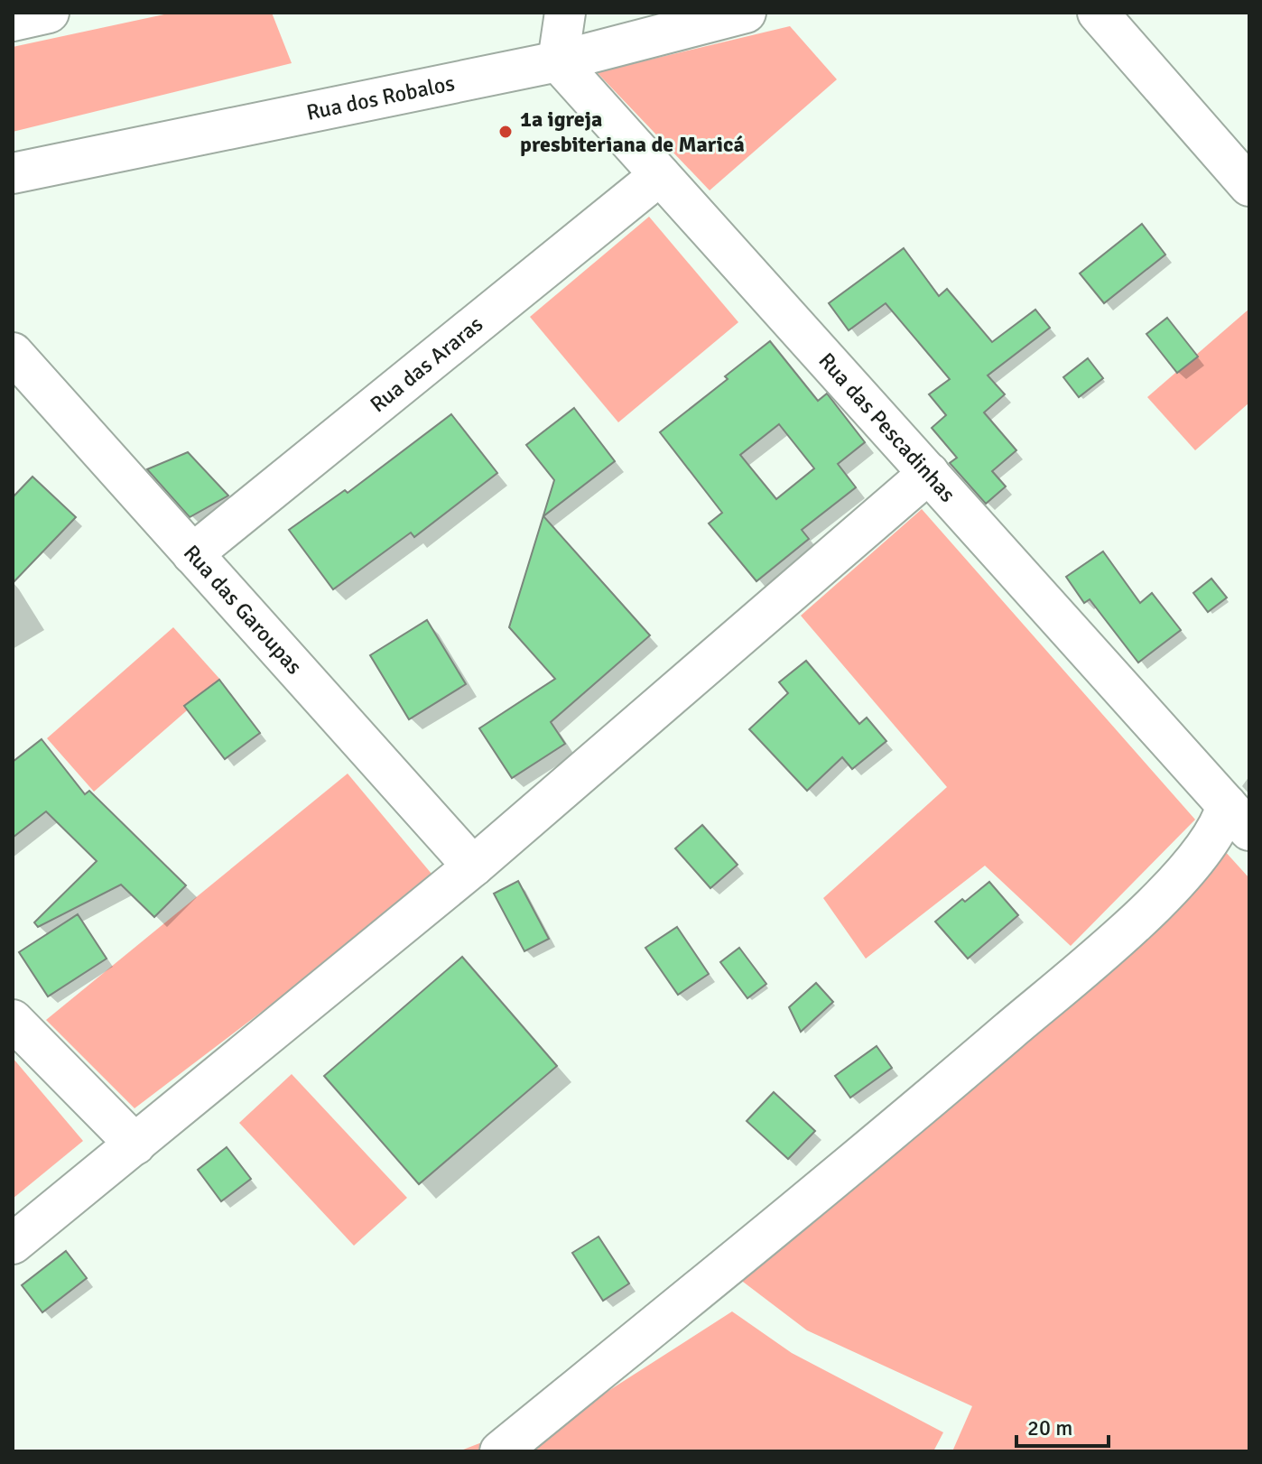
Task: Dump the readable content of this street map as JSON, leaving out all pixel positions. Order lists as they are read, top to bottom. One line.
{"streets":{"main road":["Rua dos Robalos","Rua das Araras","Rua das Pescadinhas","Rua das Garoupas"]},"crossings":[["Rua dos Robalos","Rua das Pescadinhas"],["Rua das Araras","Rua das Pescadinhas"],["Rua das Araras","Rua das Garoupas"]],"places":["1a igreja presbiteriana de Maricá"],"scale_bar":"20 m"}
